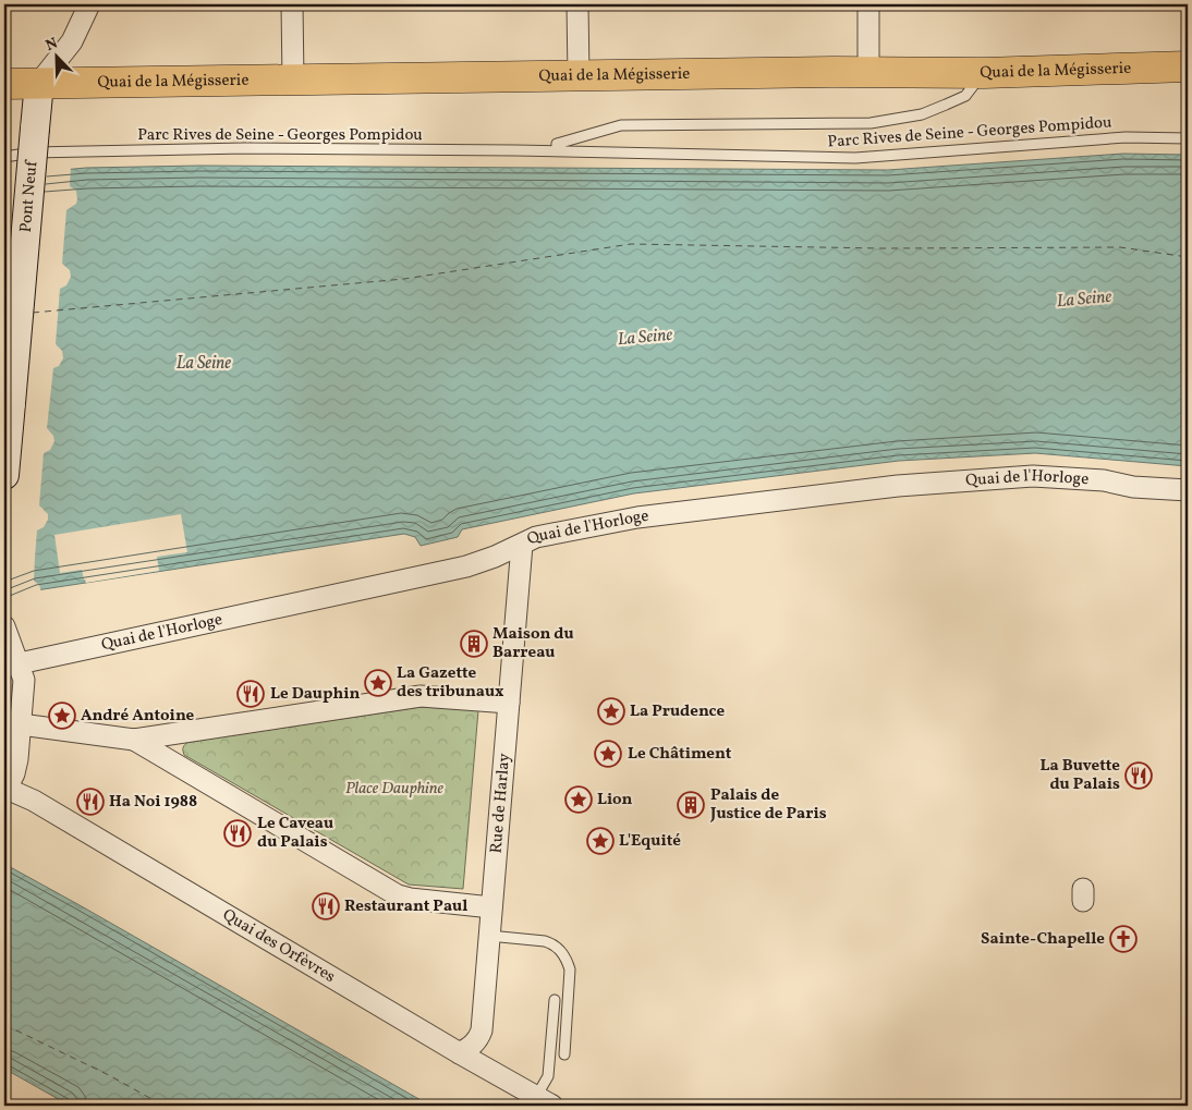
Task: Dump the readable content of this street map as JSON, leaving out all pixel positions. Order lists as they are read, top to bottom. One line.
{"streets":{"main road":["Quai de la Mégisserie"],"street":["Pont Neuf","Quai de l'Horloge","Rue de Harlay","Quai des Orfèvres"],"lane":["Parc Rives de Seine - Georges Pompidou"]},"crossings":[["Quai de la Mégisserie","Parc Rives de Seine - Georges Pompidou"],["Quai de la Mégisserie","Pont Neuf"],["Quai de l'Horloge","Rue de Harlay"],["Rue de Harlay","Quai des Orfèvres"]],"water":["La Seine"],"parks":["Place Dauphine"],"places":{"building":["Maison du Barreau","Palais de Justice de Paris"],"place":["La Gazette des tribunaux","La Prudence","André Antoine","Le Châtiment","Lion","L'Equité"],"restaurant":["Le Dauphin","La Buvette du Palais","Ha Noi 1988","Le Caveau du Palais","Restaurant Paul"],"church":["Sainte-Chapelle"]},"north":"top left"}
